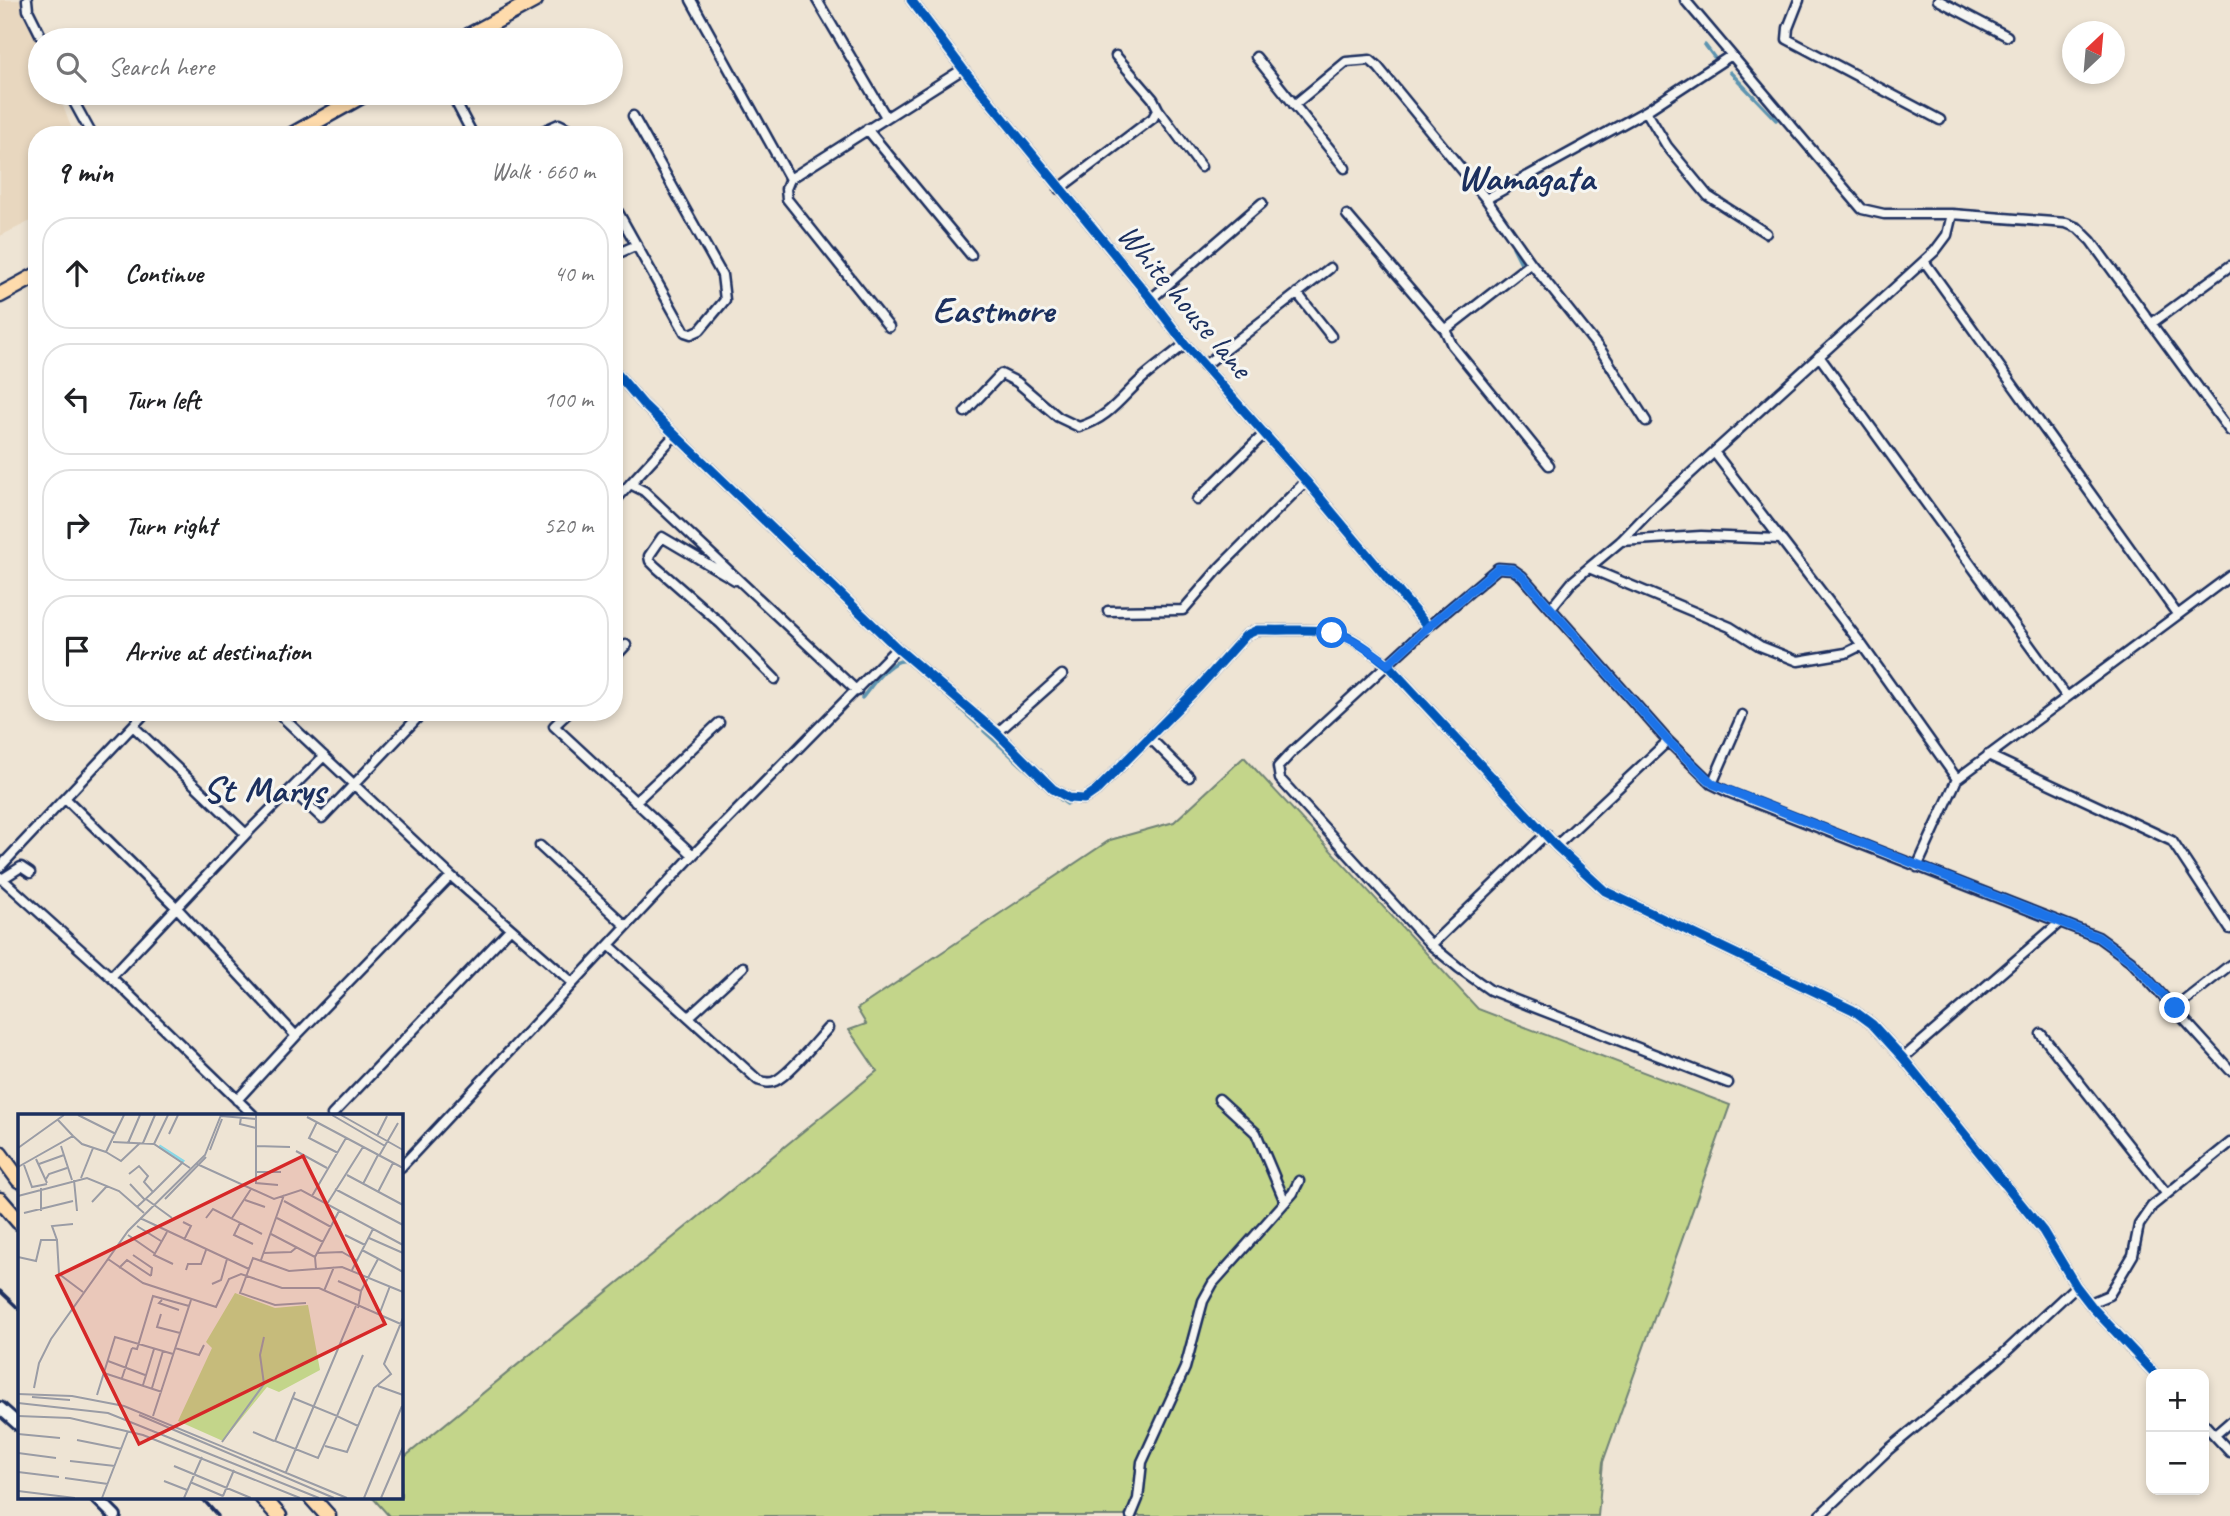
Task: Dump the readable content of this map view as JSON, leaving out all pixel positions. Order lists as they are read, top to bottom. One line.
{"streets":{"street":["White house lane"]},"districts":["Wamagata","Eastmore","St Marys"],"north":"top right","page":{"search":"Search here","heading":["9 min","Walk · 660 m"],"list":[["Continue","40 m"],["Turn left","100 m"],["Turn right","520 m"],"Arrive at destination"],"map_buttons":["+","−"]}}
